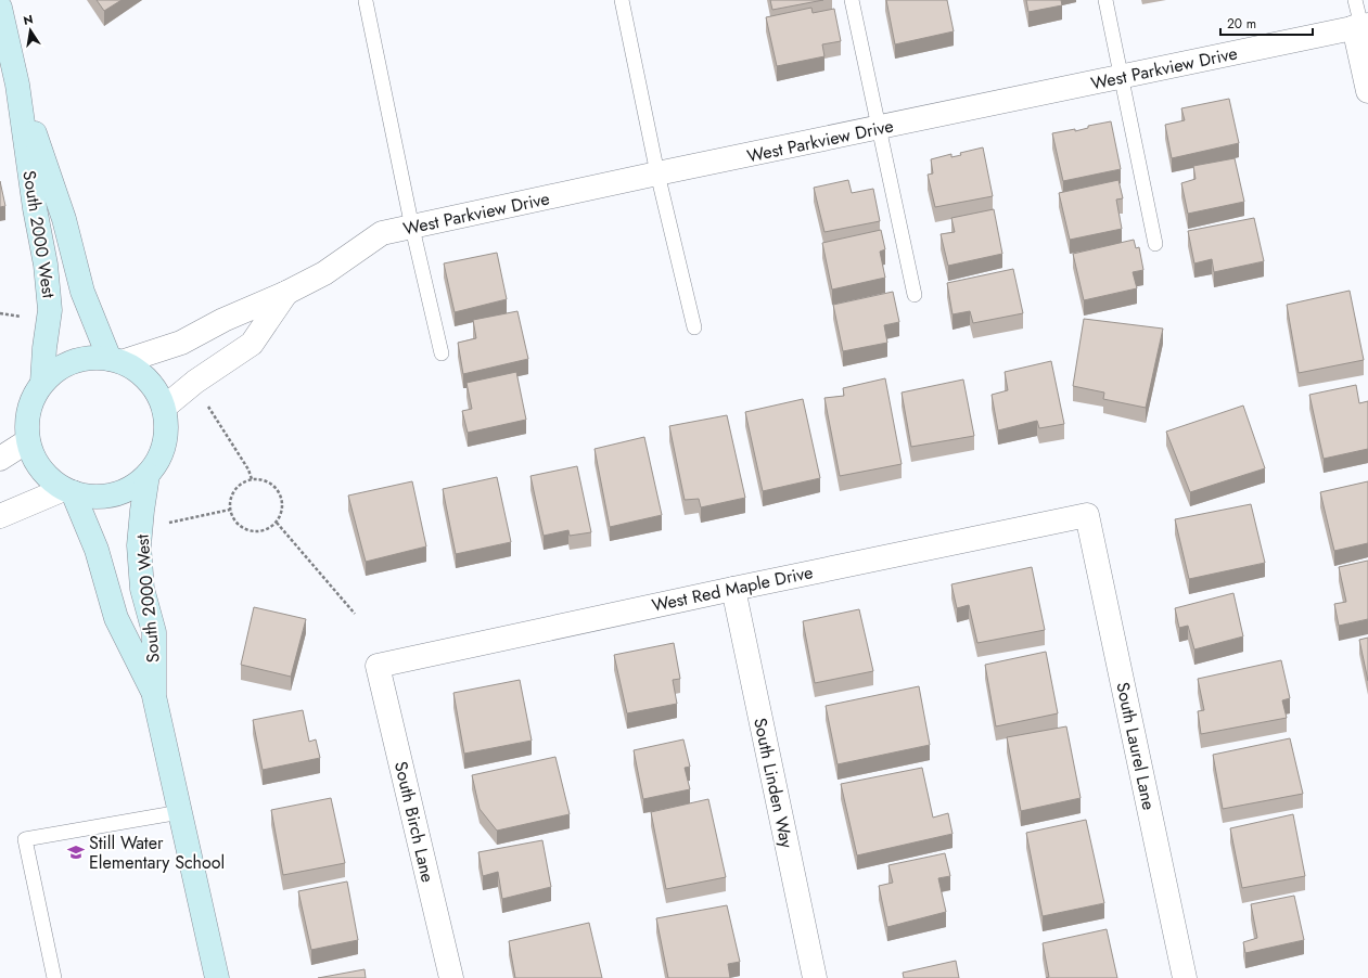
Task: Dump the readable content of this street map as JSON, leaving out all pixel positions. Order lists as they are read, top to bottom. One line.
{"streets":{"street":["West Parkview Drive","South 2000 West","West Red Maple Drive","South Laurel Lane","South Linden Way","South Birch Lane"]},"crossings":[["West Parkview Drive","South 2000 West"],["West Red Maple Drive","South Laurel Lane"],["West Red Maple Drive","South Linden Way"],["West Red Maple Drive","South Birch Lane"]],"places":{"school or university":["Still Water Elementary School"]},"scale_bar":"20 m","north":"top"}
